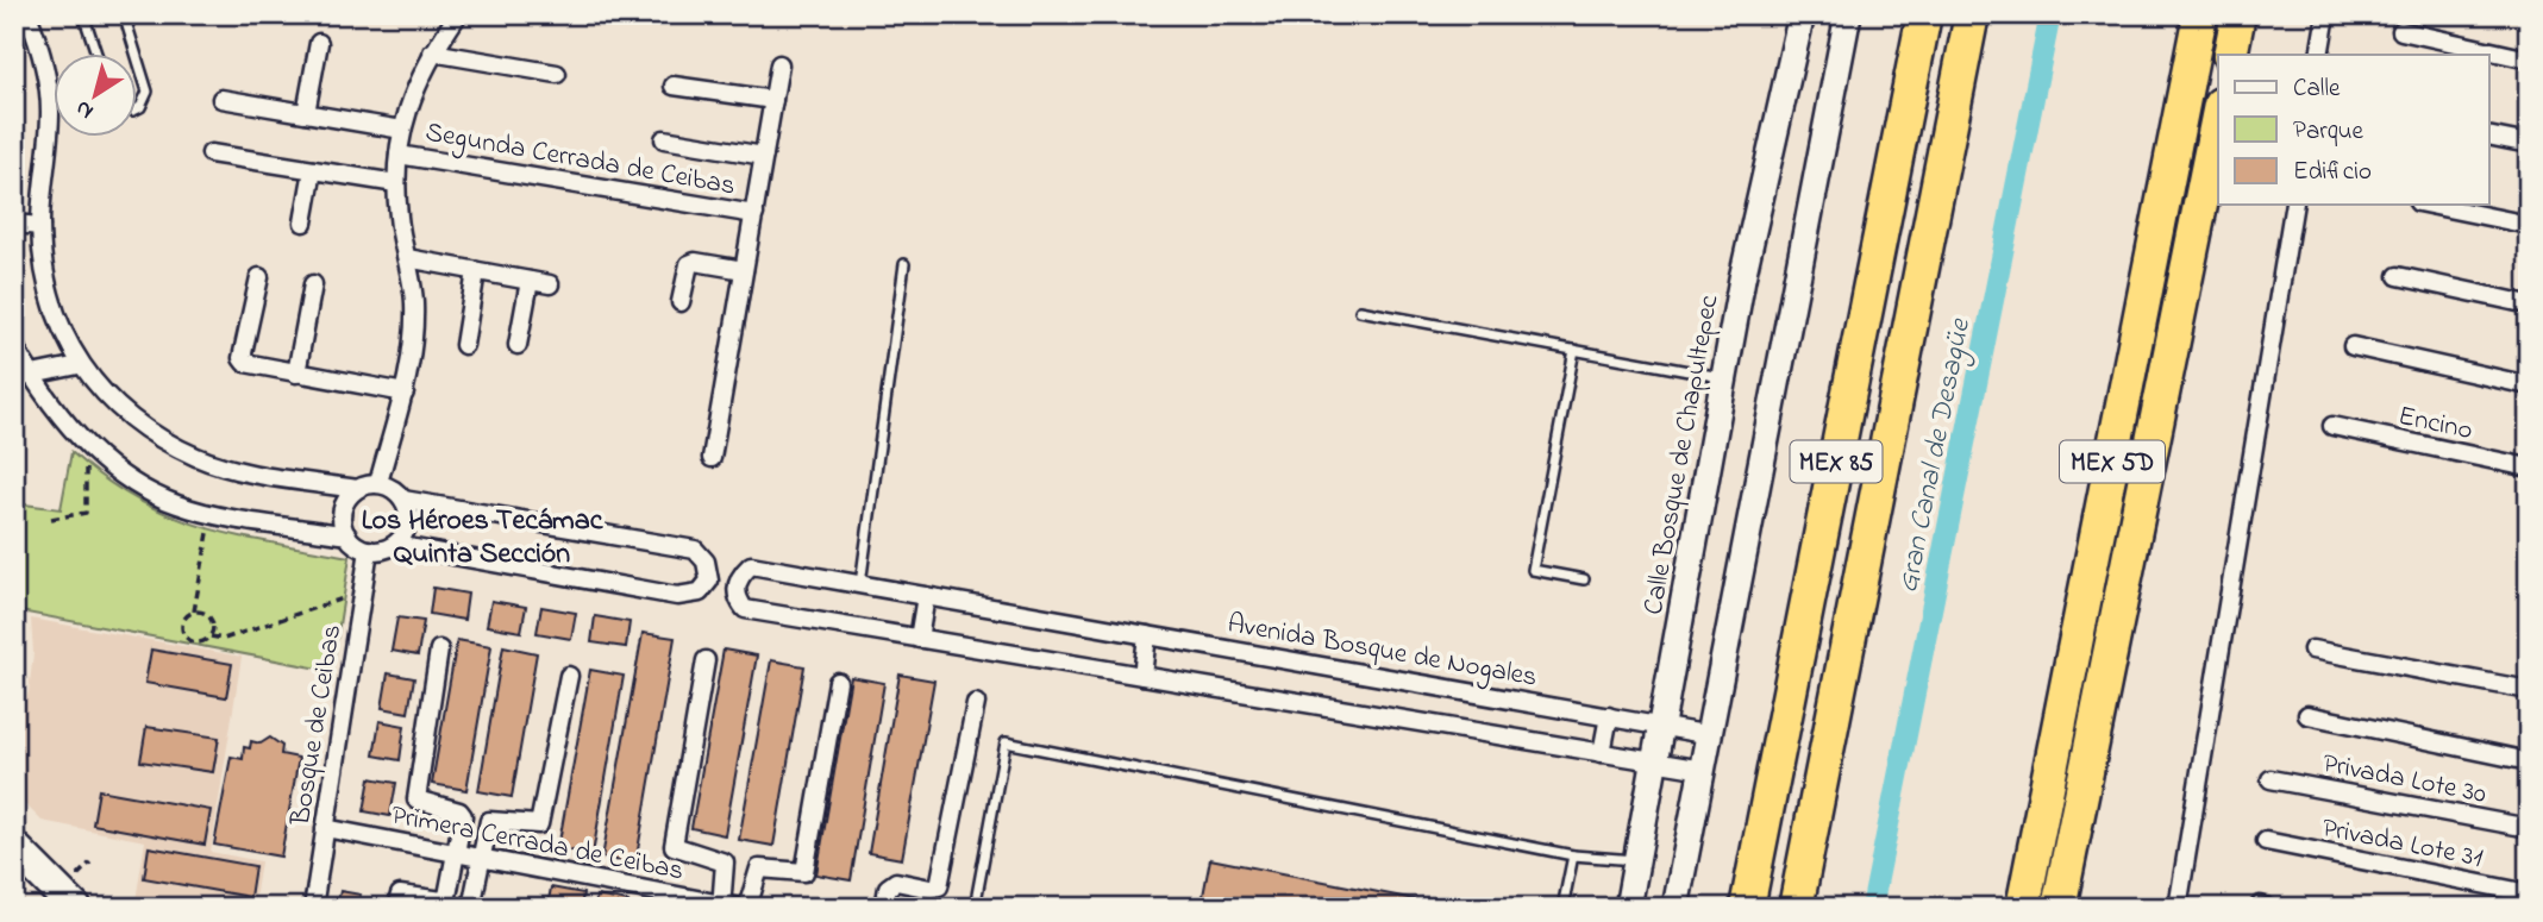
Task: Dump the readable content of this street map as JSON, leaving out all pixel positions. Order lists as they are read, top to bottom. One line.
{"streets":{"highway":["MEX 85","MEX 5D"],"main road":["Calle Bosque de Chapultepec"],"street":["Segunda Cerrada de Ceibas","Encino","Avenida Bosque de Nogales","Bosque de Ceibas","Privada Lote 30","Primera Cerrada de Ceibas","Privada Lote 31"]},"crossings":[["Calle Bosque de Chapultepec","Avenida Bosque de Nogales"],["Bosque de Ceibas","Primera Cerrada de Ceibas"]],"districts":["Los Héroes Tecámac Quinta Sección"],"water":["Gran Canal de Desagüe"],"legend":["Calle","Parque","Edificio"],"north":"bottom left"}
